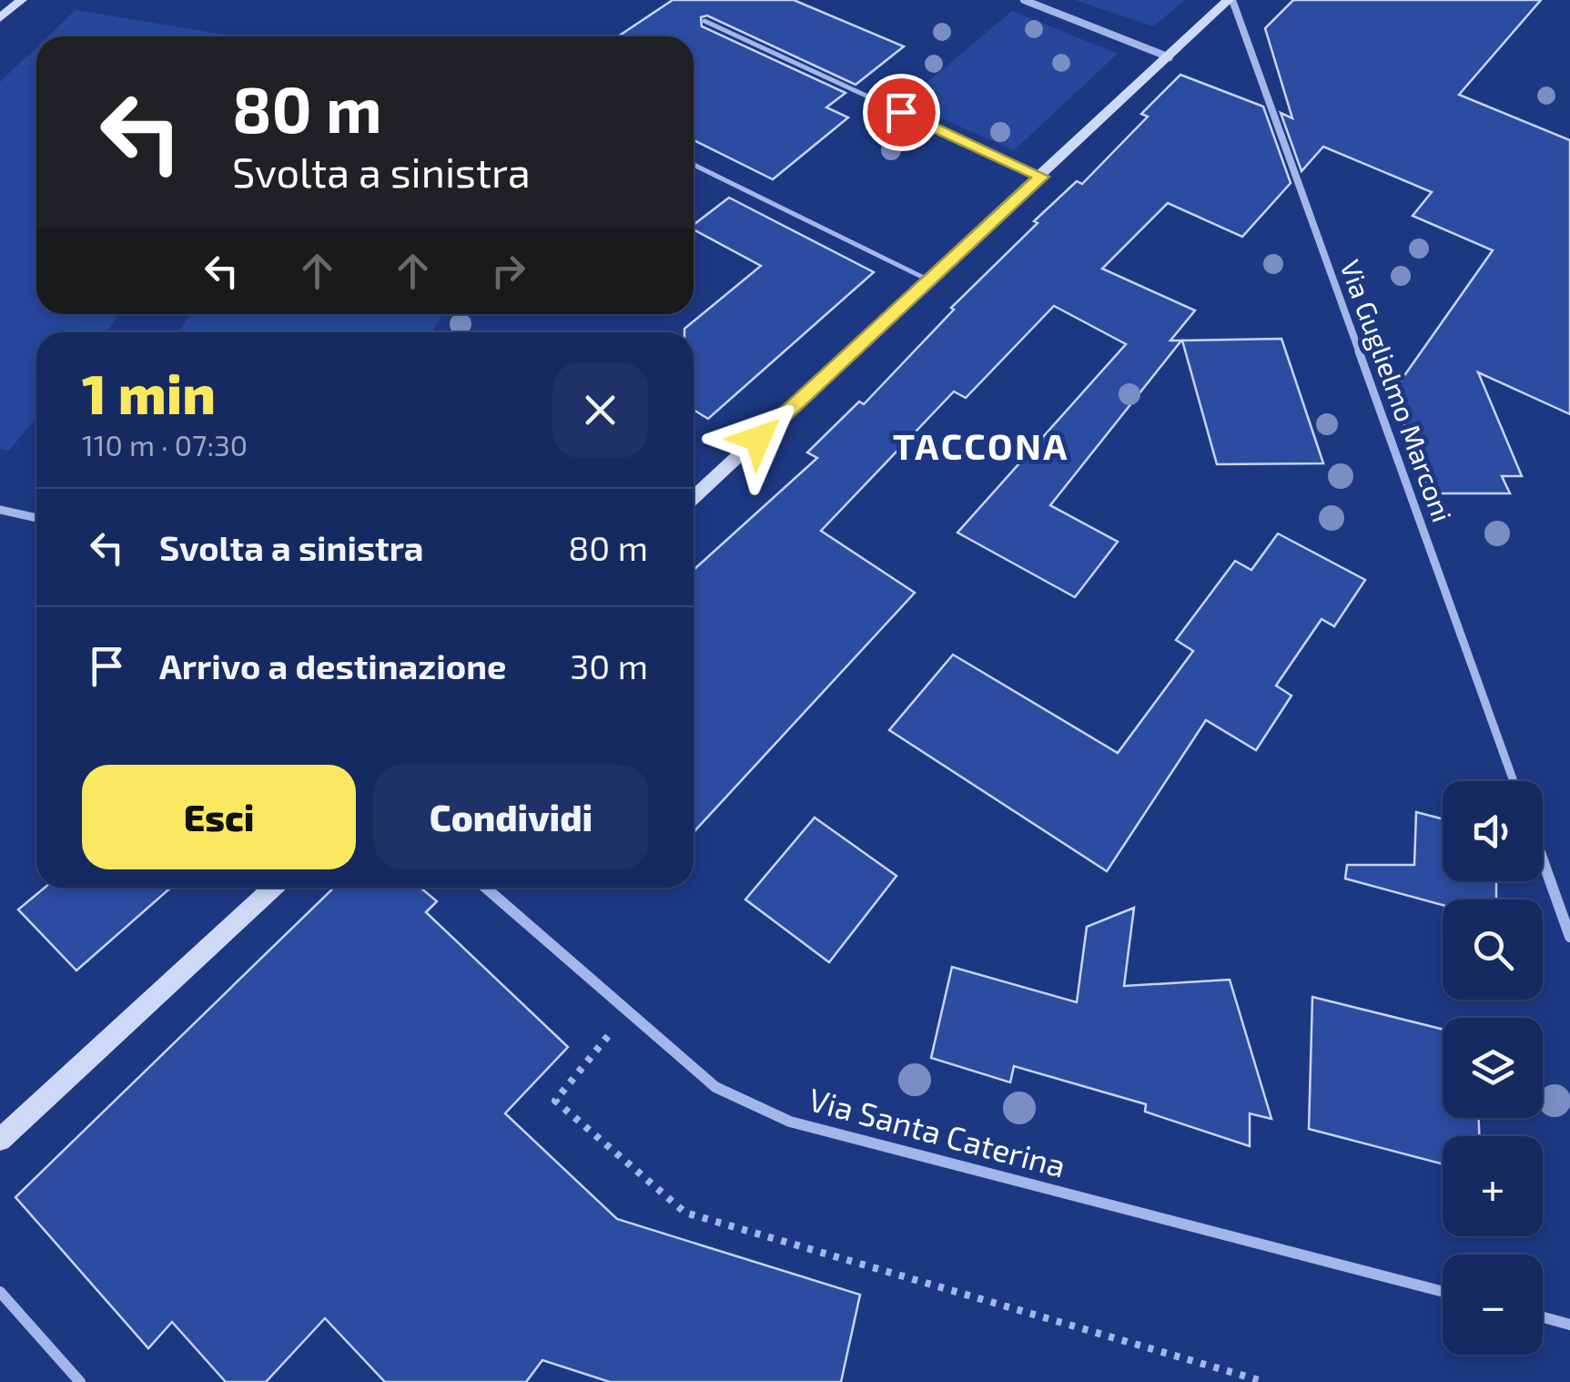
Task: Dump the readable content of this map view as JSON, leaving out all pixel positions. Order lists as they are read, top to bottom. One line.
{"streets":{"street":["Via Guglielmo Marconi","Via Santa Caterina"]},"districts":["TACCONA"],"page":{"turn":["80 m","Svolta a sinistra"],"heading":["1 min","110 m · 07:30"],"list":[{"name":"Svolta a sinistra","value":"80 m"},{"name":"Arrivo a destinazione","value":"30 m"}],"buttons":["Esci","Condividi"],"map_buttons":["+","−"]}}
